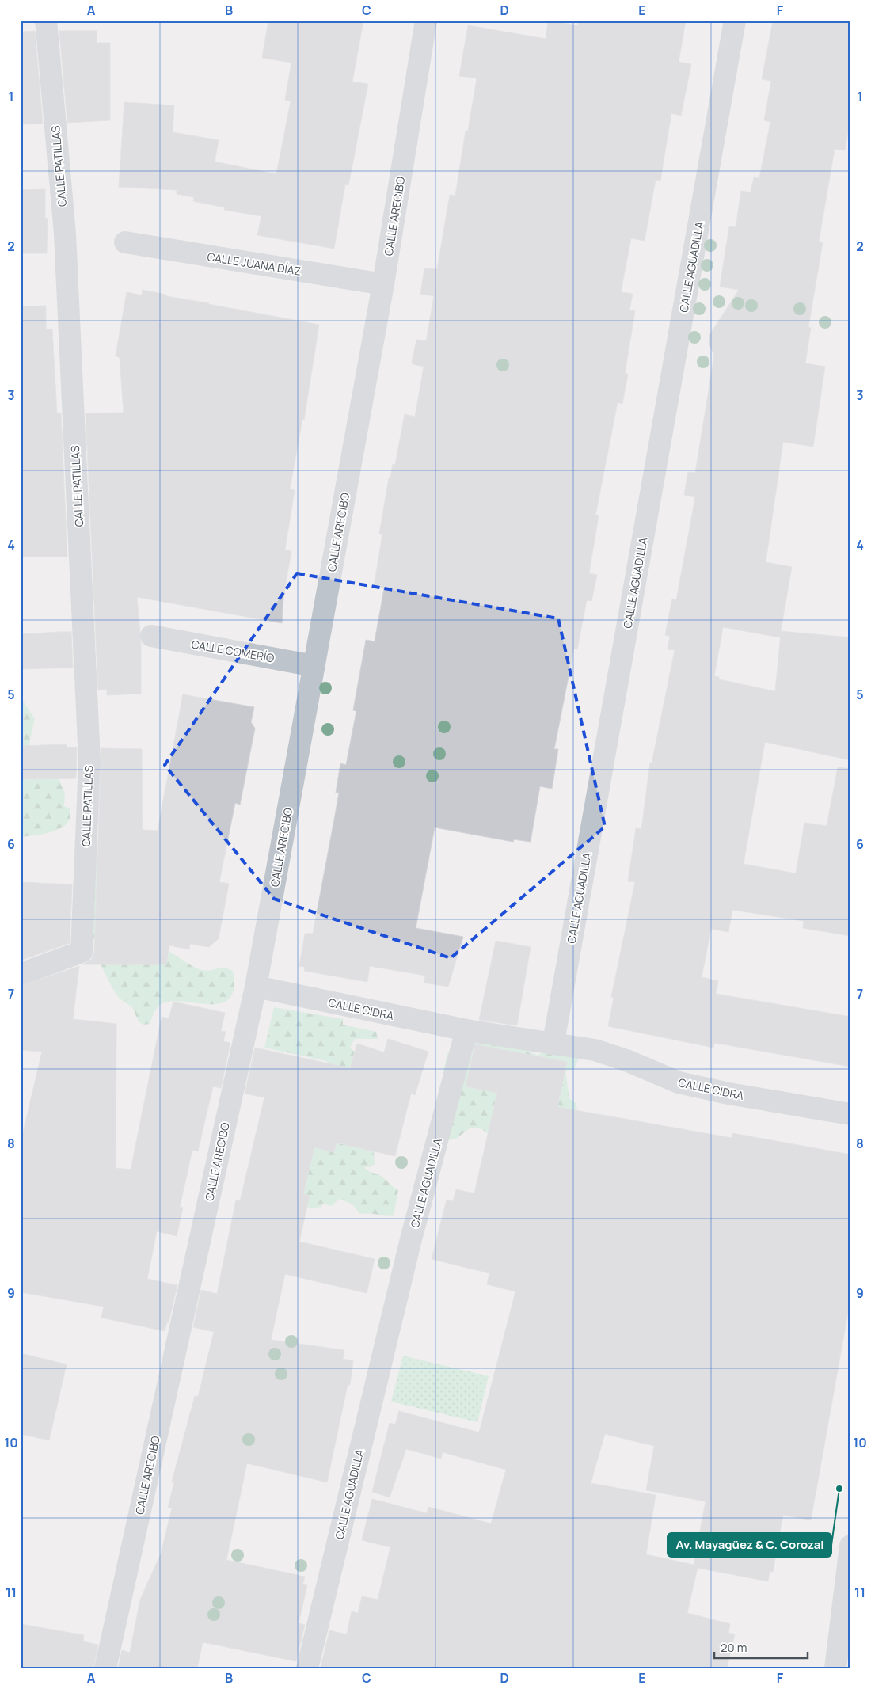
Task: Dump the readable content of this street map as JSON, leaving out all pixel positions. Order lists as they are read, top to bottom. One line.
{"streets":{"street":["CALLE PATILLAS","CALLE ARECIBO","CALLE JUANA DÍAZ","CALLE AGUADILLA","CALLE COMERÍO","CALLE CIDRA"]},"crossings":[["CALLE ARECIBO","CALLE JUANA DÍAZ"],["CALLE ARECIBO","CALLE COMERÍO"],["CALLE ARECIBO","CALLE CIDRA"],["CALLE AGUADILLA","CALLE CIDRA"]],"places":["Av. Mayagüez & C. Corozal"],"scale_bar":"20 m","grid":{"columns":["A","B","C","D","E","F"],"rows":["1","2","3","4","5","6","7","8","9","10","11"]}}
